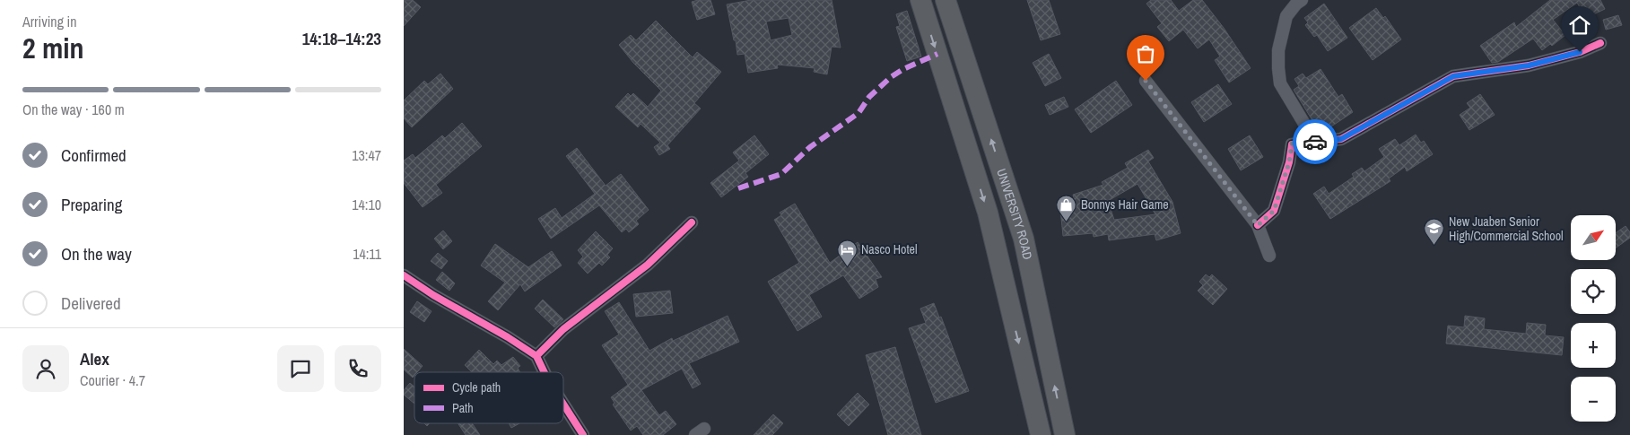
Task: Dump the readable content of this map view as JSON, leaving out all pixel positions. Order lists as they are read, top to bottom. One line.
{"streets":{"highway":["UNIVERSITY ROAD"]},"places":{"shop":["Bonnys Hair Game"],"school or university":["New Juaben Senior High/Commercial School"],"hotel":["Nasco Hotel"]},"legend":["Cycle path","Path"],"north":"top right","page":{"heading":["2 min","Arriving in","14:18–14:23"],"panel":["Alex","Courier · 4.7"],"bar":"On the way · 160 m","list":[["Confirmed","13:47"],["Preparing","14:10"],["On the way","14:11"],"Delivered"],"map_buttons":["+","−"]}}
